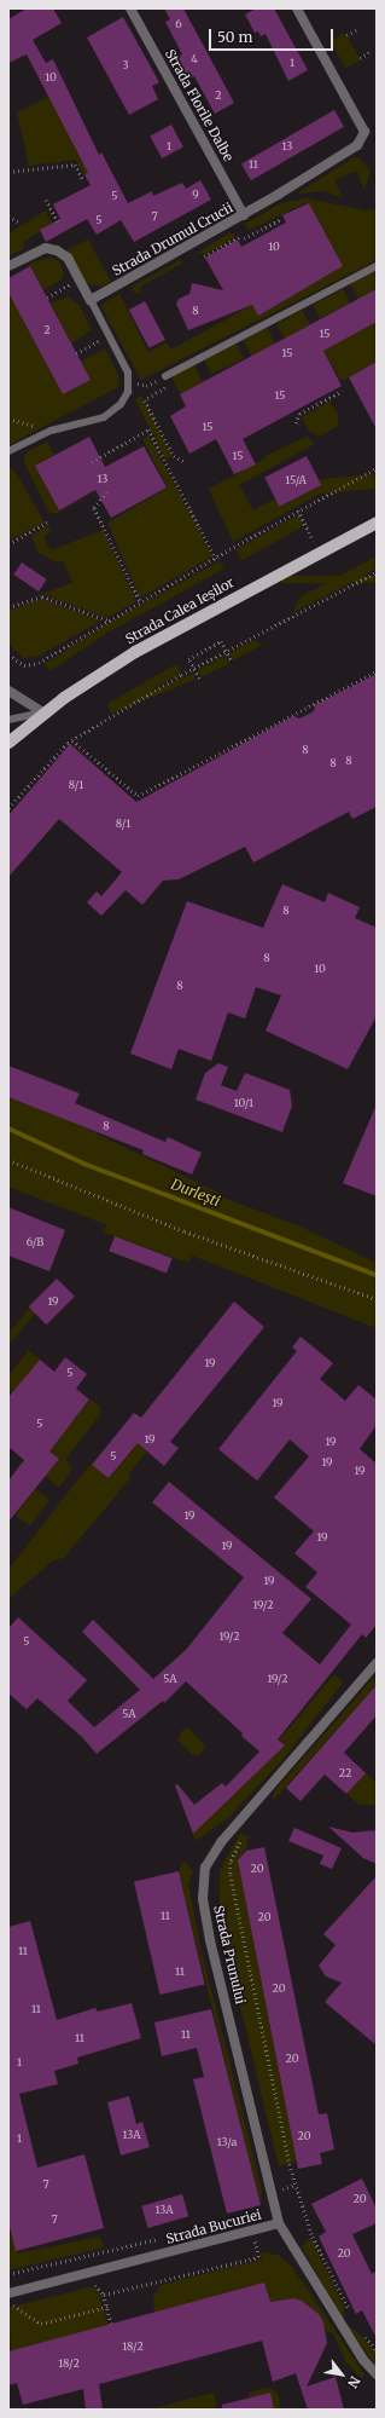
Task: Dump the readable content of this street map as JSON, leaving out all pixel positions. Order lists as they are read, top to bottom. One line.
{"streets":{"main road":["Strada Calea Ieșilor"],"street":["Strada Florile Dalbe","Strada Drumul Crucii","Strada Prunului","Strada Bucuriei"]},"crossings":[["Strada Florile Dalbe","Strada Drumul Crucii"],["Strada Prunului","Strada Bucuriei"]],"water":["Durlești"],"house_numbers":["6","4","1","3","10","2","1","13","11","9","5","7","5","10","8","2","15","15","15","15","15","13","15/A","8","8","8","8/1","8/1","8","8","10","8","10/1","8","6/B","19","19","5","19","5","19","19","5","19","19","19","19","19","19","19/2","19/2","5","5A","19/2","5A","22","20","11","20","11","11","20","11","11","11","20","1","13A","20","1","13/a","7","20","13A","7","20","18/2","18/2"],"scale_bar":"50 m","north":"bottom right"}
